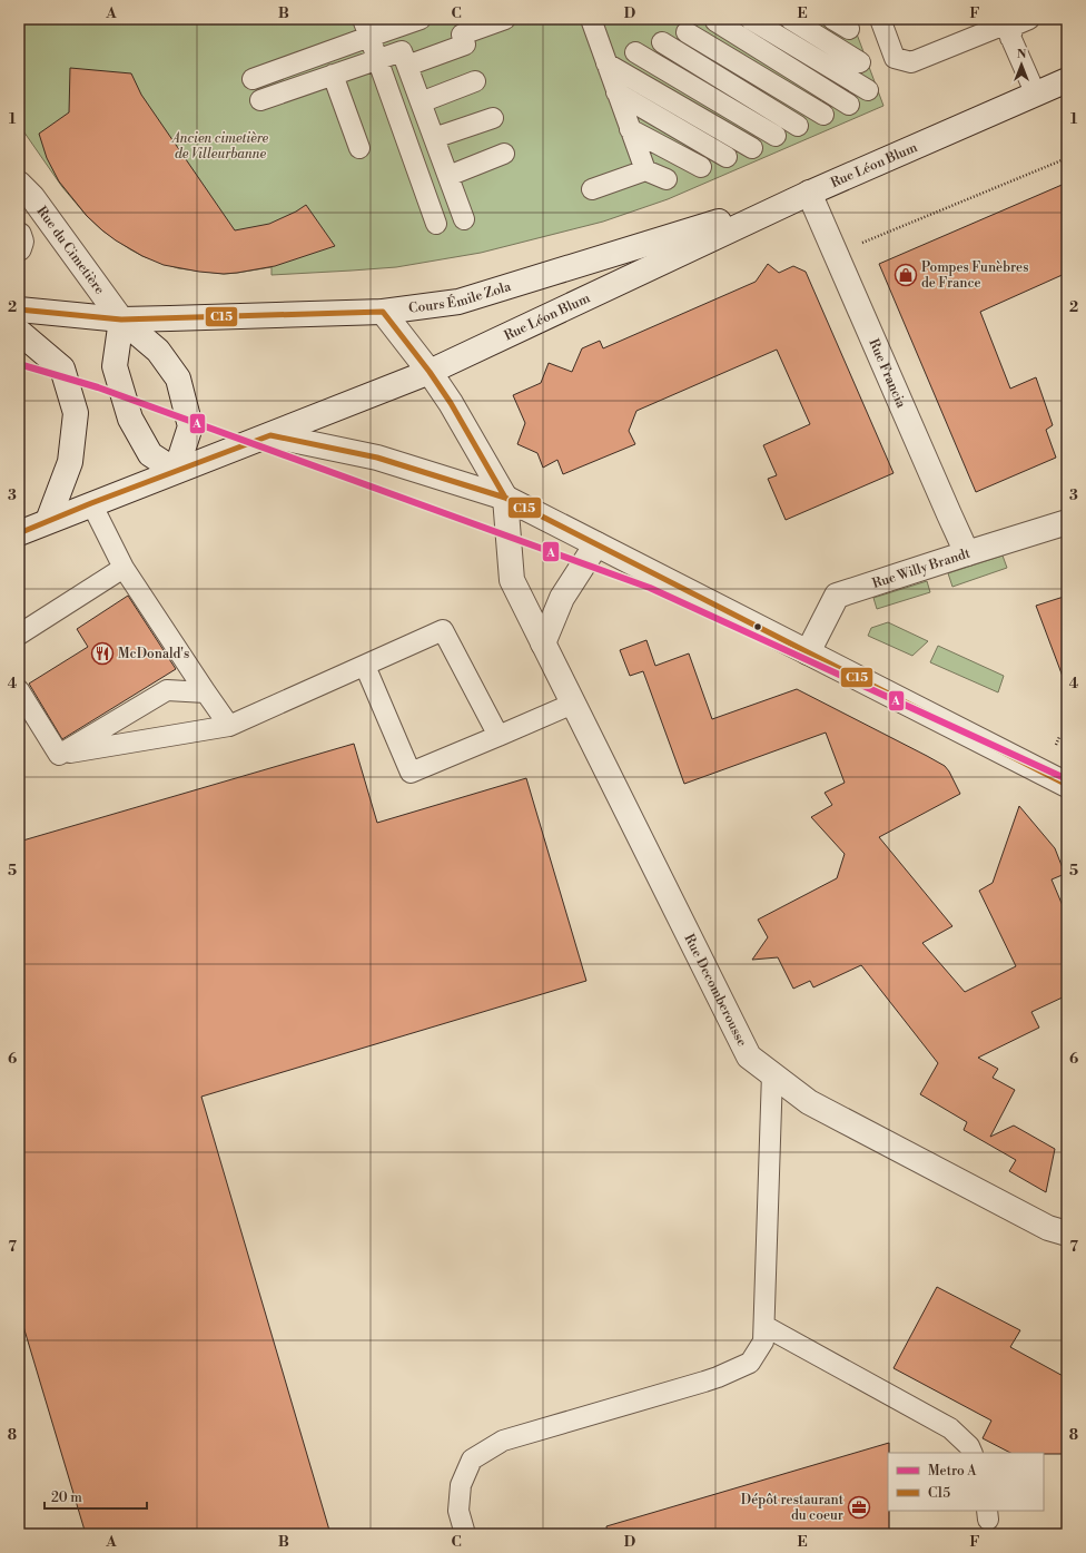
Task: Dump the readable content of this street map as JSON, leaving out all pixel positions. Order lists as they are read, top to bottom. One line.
{"streets":{"street":["Rue Léon Blum","Rue du Cimetière","Cours Émile Zola","Rue Francia","Rue Willy Brandt","Rue Decomberousse"]},"crossings":[["Rue Léon Blum","Rue du Cimetière"],["Rue Léon Blum","Cours Émile Zola"],["Rue Léon Blum","Rue Francia"],["Rue du Cimetière","Cours Émile Zola"],["Cours Émile Zola","Rue Francia"],["Rue Francia","Rue Willy Brandt"]],"parks":["Ancien cimetière de Villeurbanne"],"places":{"shop":["Pompes Funèbres de France"],"restaurant":["McDonald's"],"office":["Dépôt restaurant du coeur"]},"lines":["transit line C15","metro line A"],"legend":["Metro A","C15"],"scale_bar":"20 m","north":"top","grid":{"columns":["A","B","C","D","E","F"],"rows":["1","2","3","4","5","6","7","8"]}}
